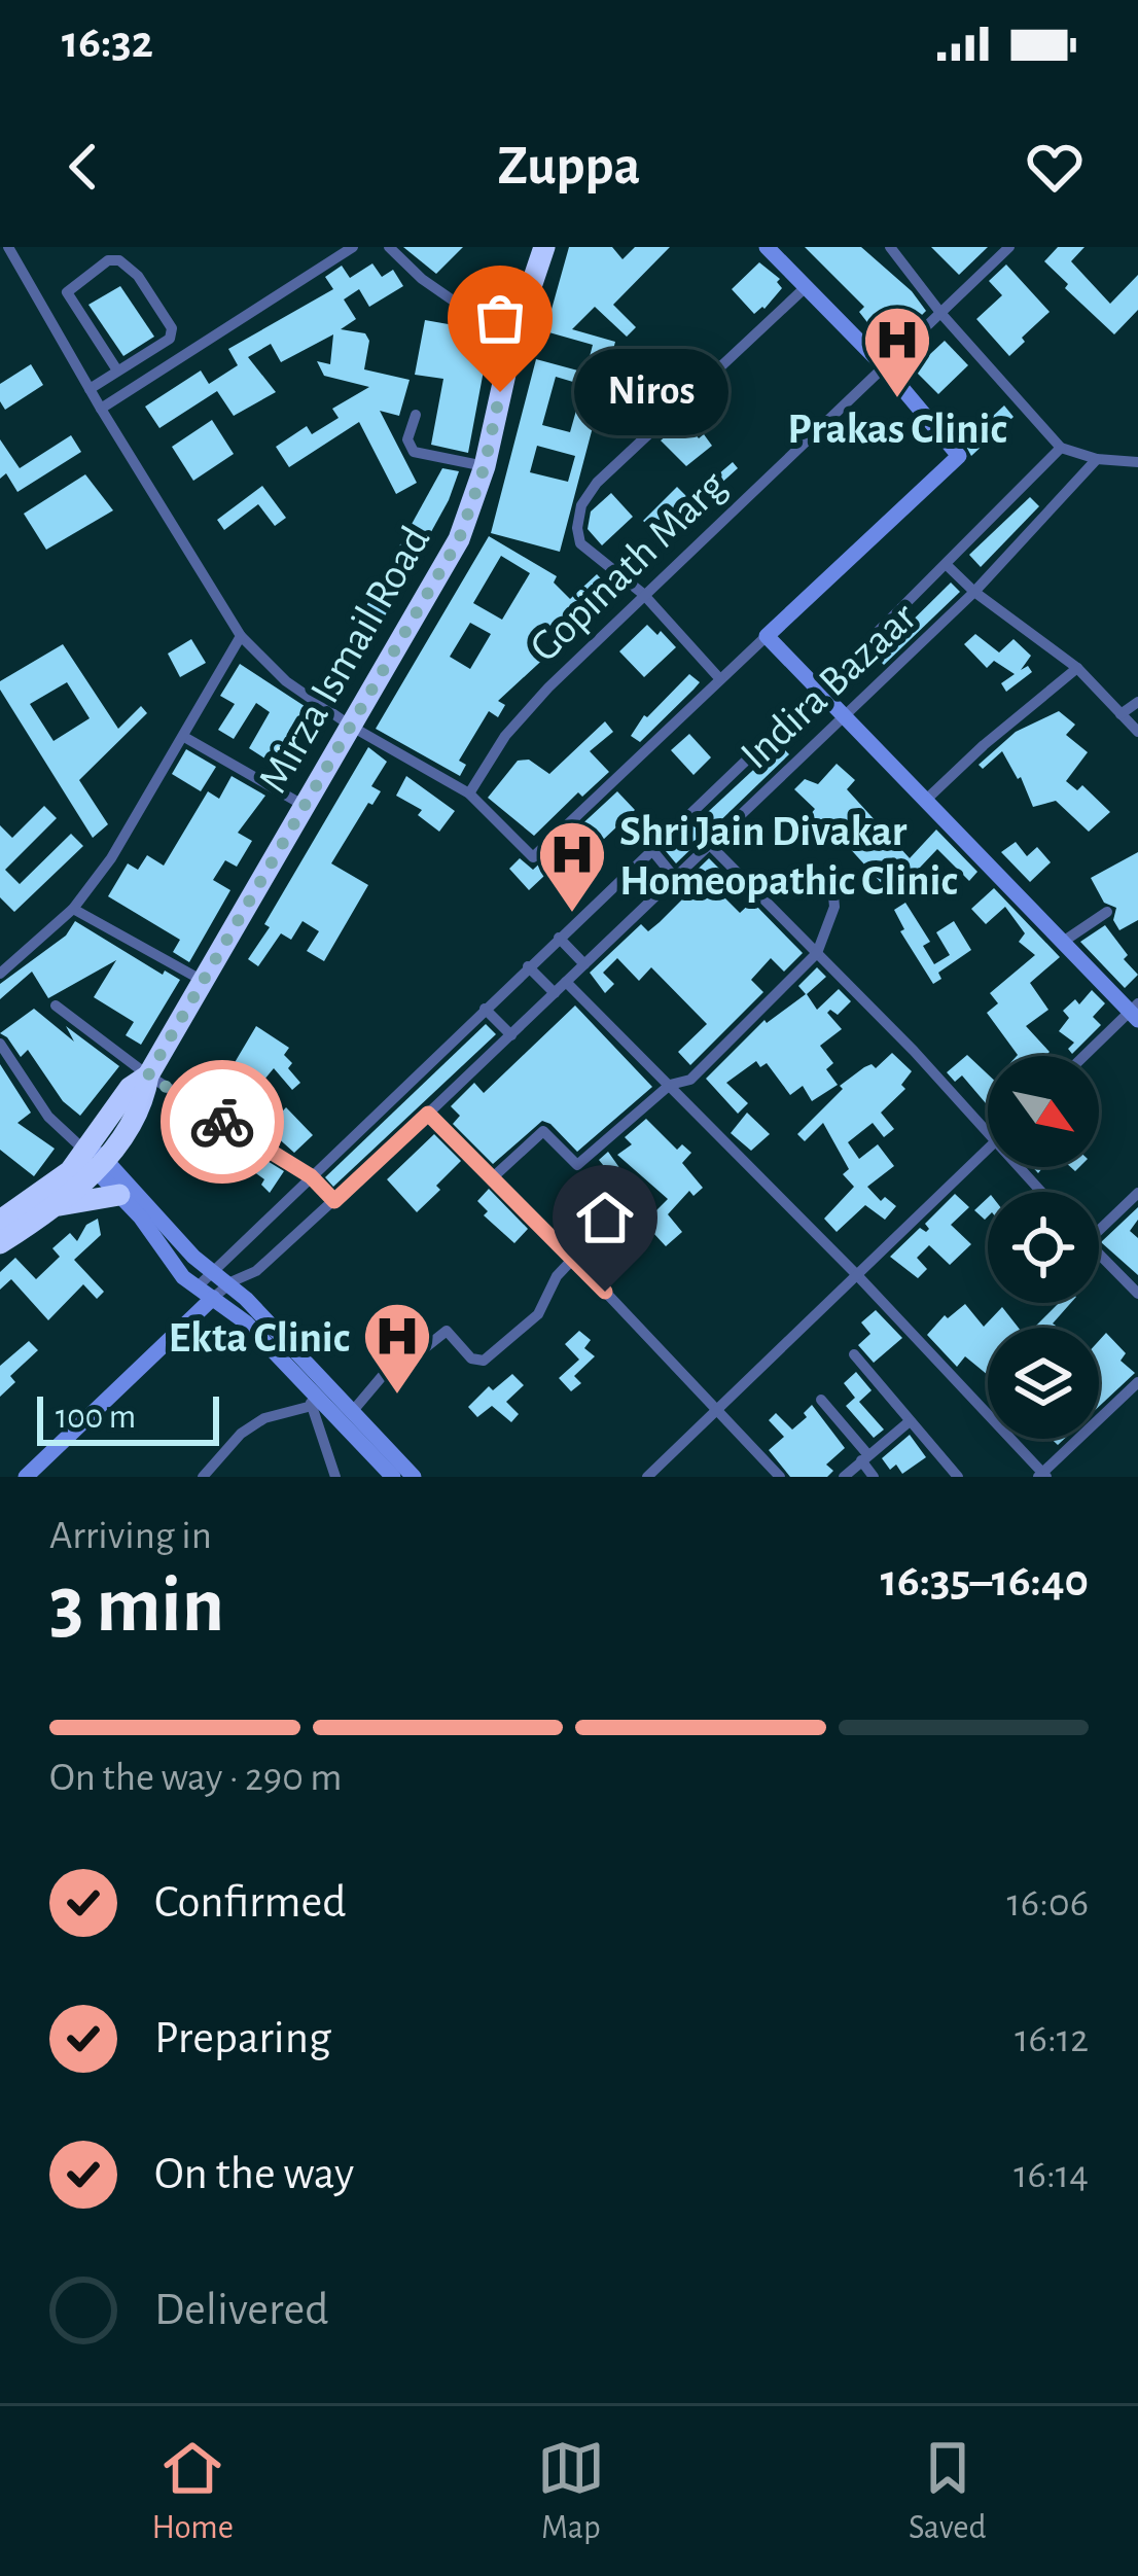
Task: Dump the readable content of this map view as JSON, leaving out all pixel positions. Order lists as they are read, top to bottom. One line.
{"streets":{"highway":["Mirza Ismail Road"],"street":["Gopinath Marg","Indira Bazaar"]},"places":{"other":["Niros"],"hospital":["Prakas Clinic","Shri Jain Divakar Homeopathic Clinic","Ekta Clinic"]},"scale_bar":"100 m","north":"bottom right","page":{"status":"16:32","header":"Zuppa","bubble":"Niros","scale":"100 m","heading":["3 min","Arriving in","16:35–16:40"],"bar":"On the way · 290 m","list":[["Confirmed","16:06"],["Preparing","16:12"],["On the way","16:14"],"Delivered"],"tabs":["Home","Map","Saved"]}}
